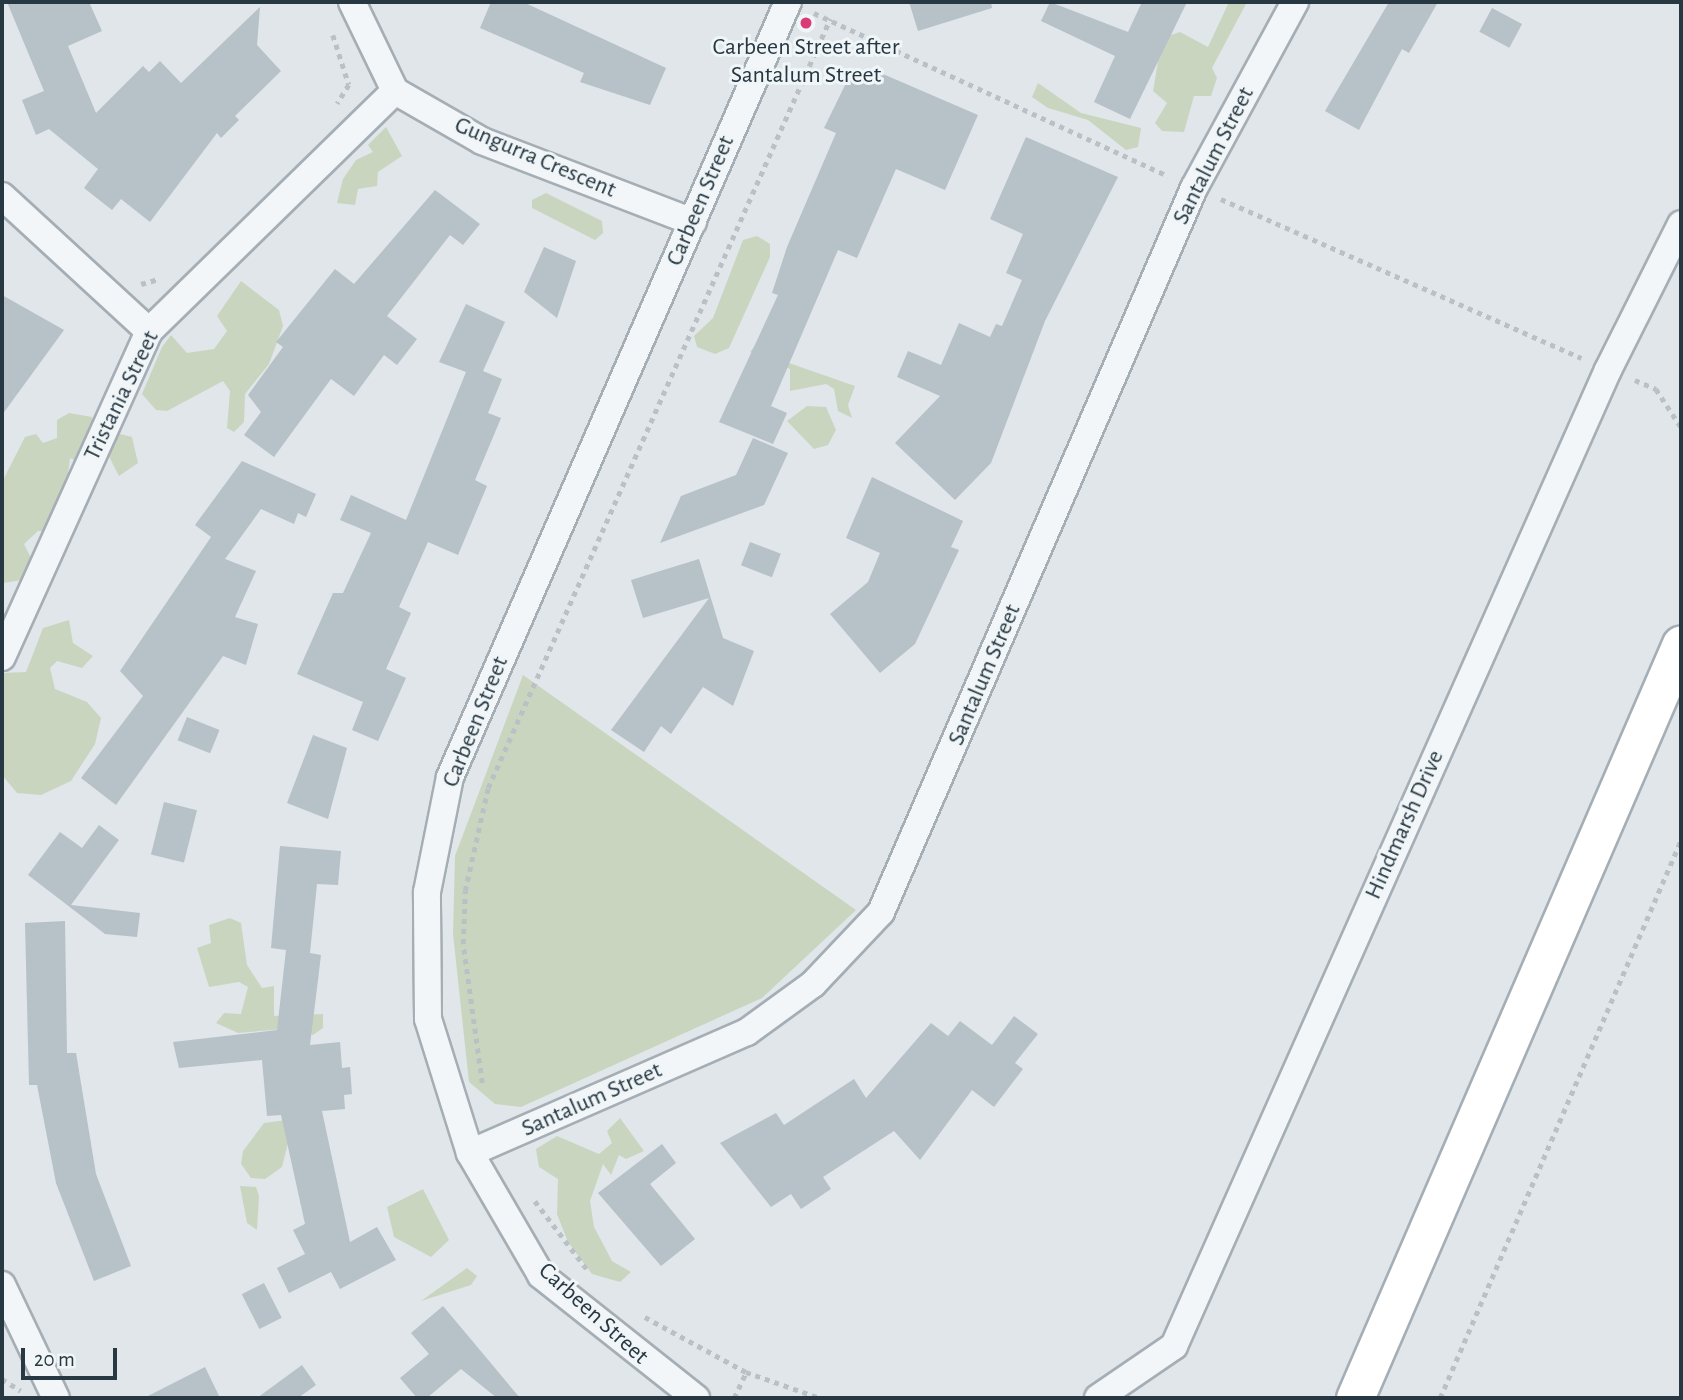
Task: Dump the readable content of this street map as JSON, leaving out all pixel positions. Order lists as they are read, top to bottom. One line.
{"streets":{"street":["Santalum Street","Gungurra Crescent","Carbeen Street","Tristania Street","Hindmarsh Drive"]},"crossings":[["Santalum Street","Carbeen Street"],["Gungurra Crescent","Carbeen Street"],["Gungurra Crescent","Tristania Street"]],"places":["Carbeen Street after Santalum Street"],"scale_bar":"20 m"}
